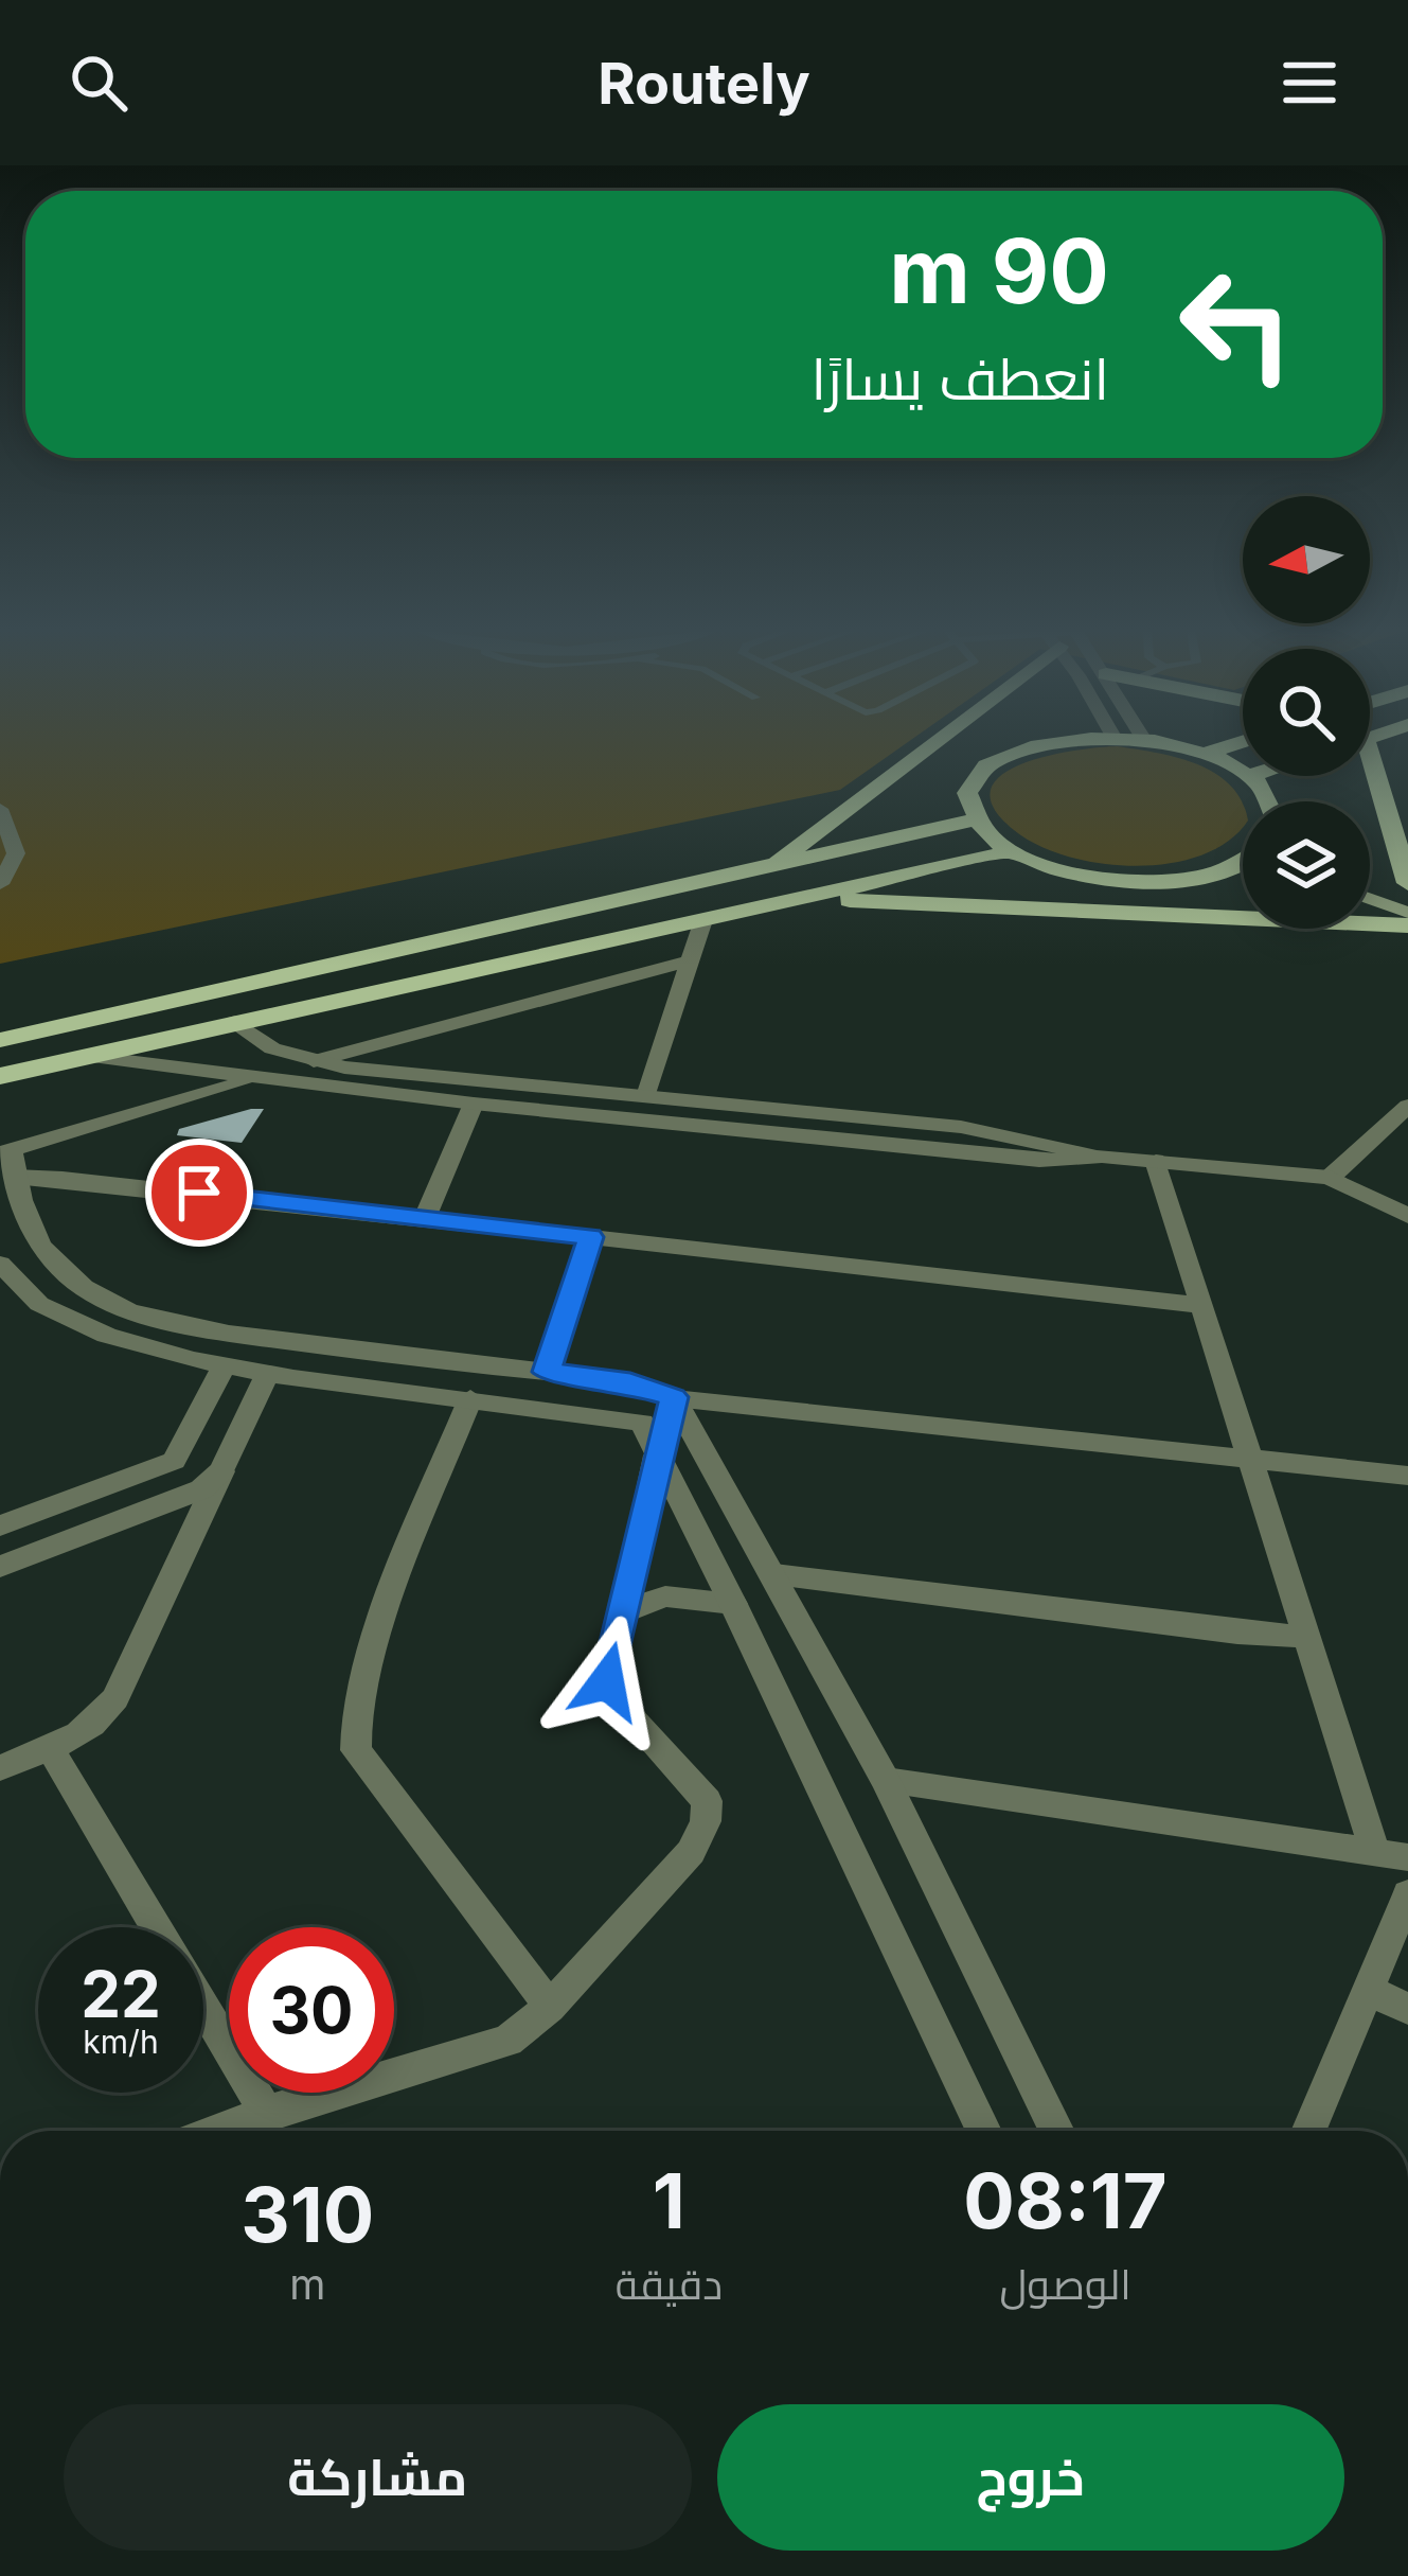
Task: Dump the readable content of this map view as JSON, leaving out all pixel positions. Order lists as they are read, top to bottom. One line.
{"north":"left","page":{"header":"Routely","turn":["90 m","انعطف يسارًا"],"speed":"22 km/h","limit":"30","eta":["08:17","الوصول","1","دقيقة","310","m"],"buttons":["خروج","مشاركة"]}}
